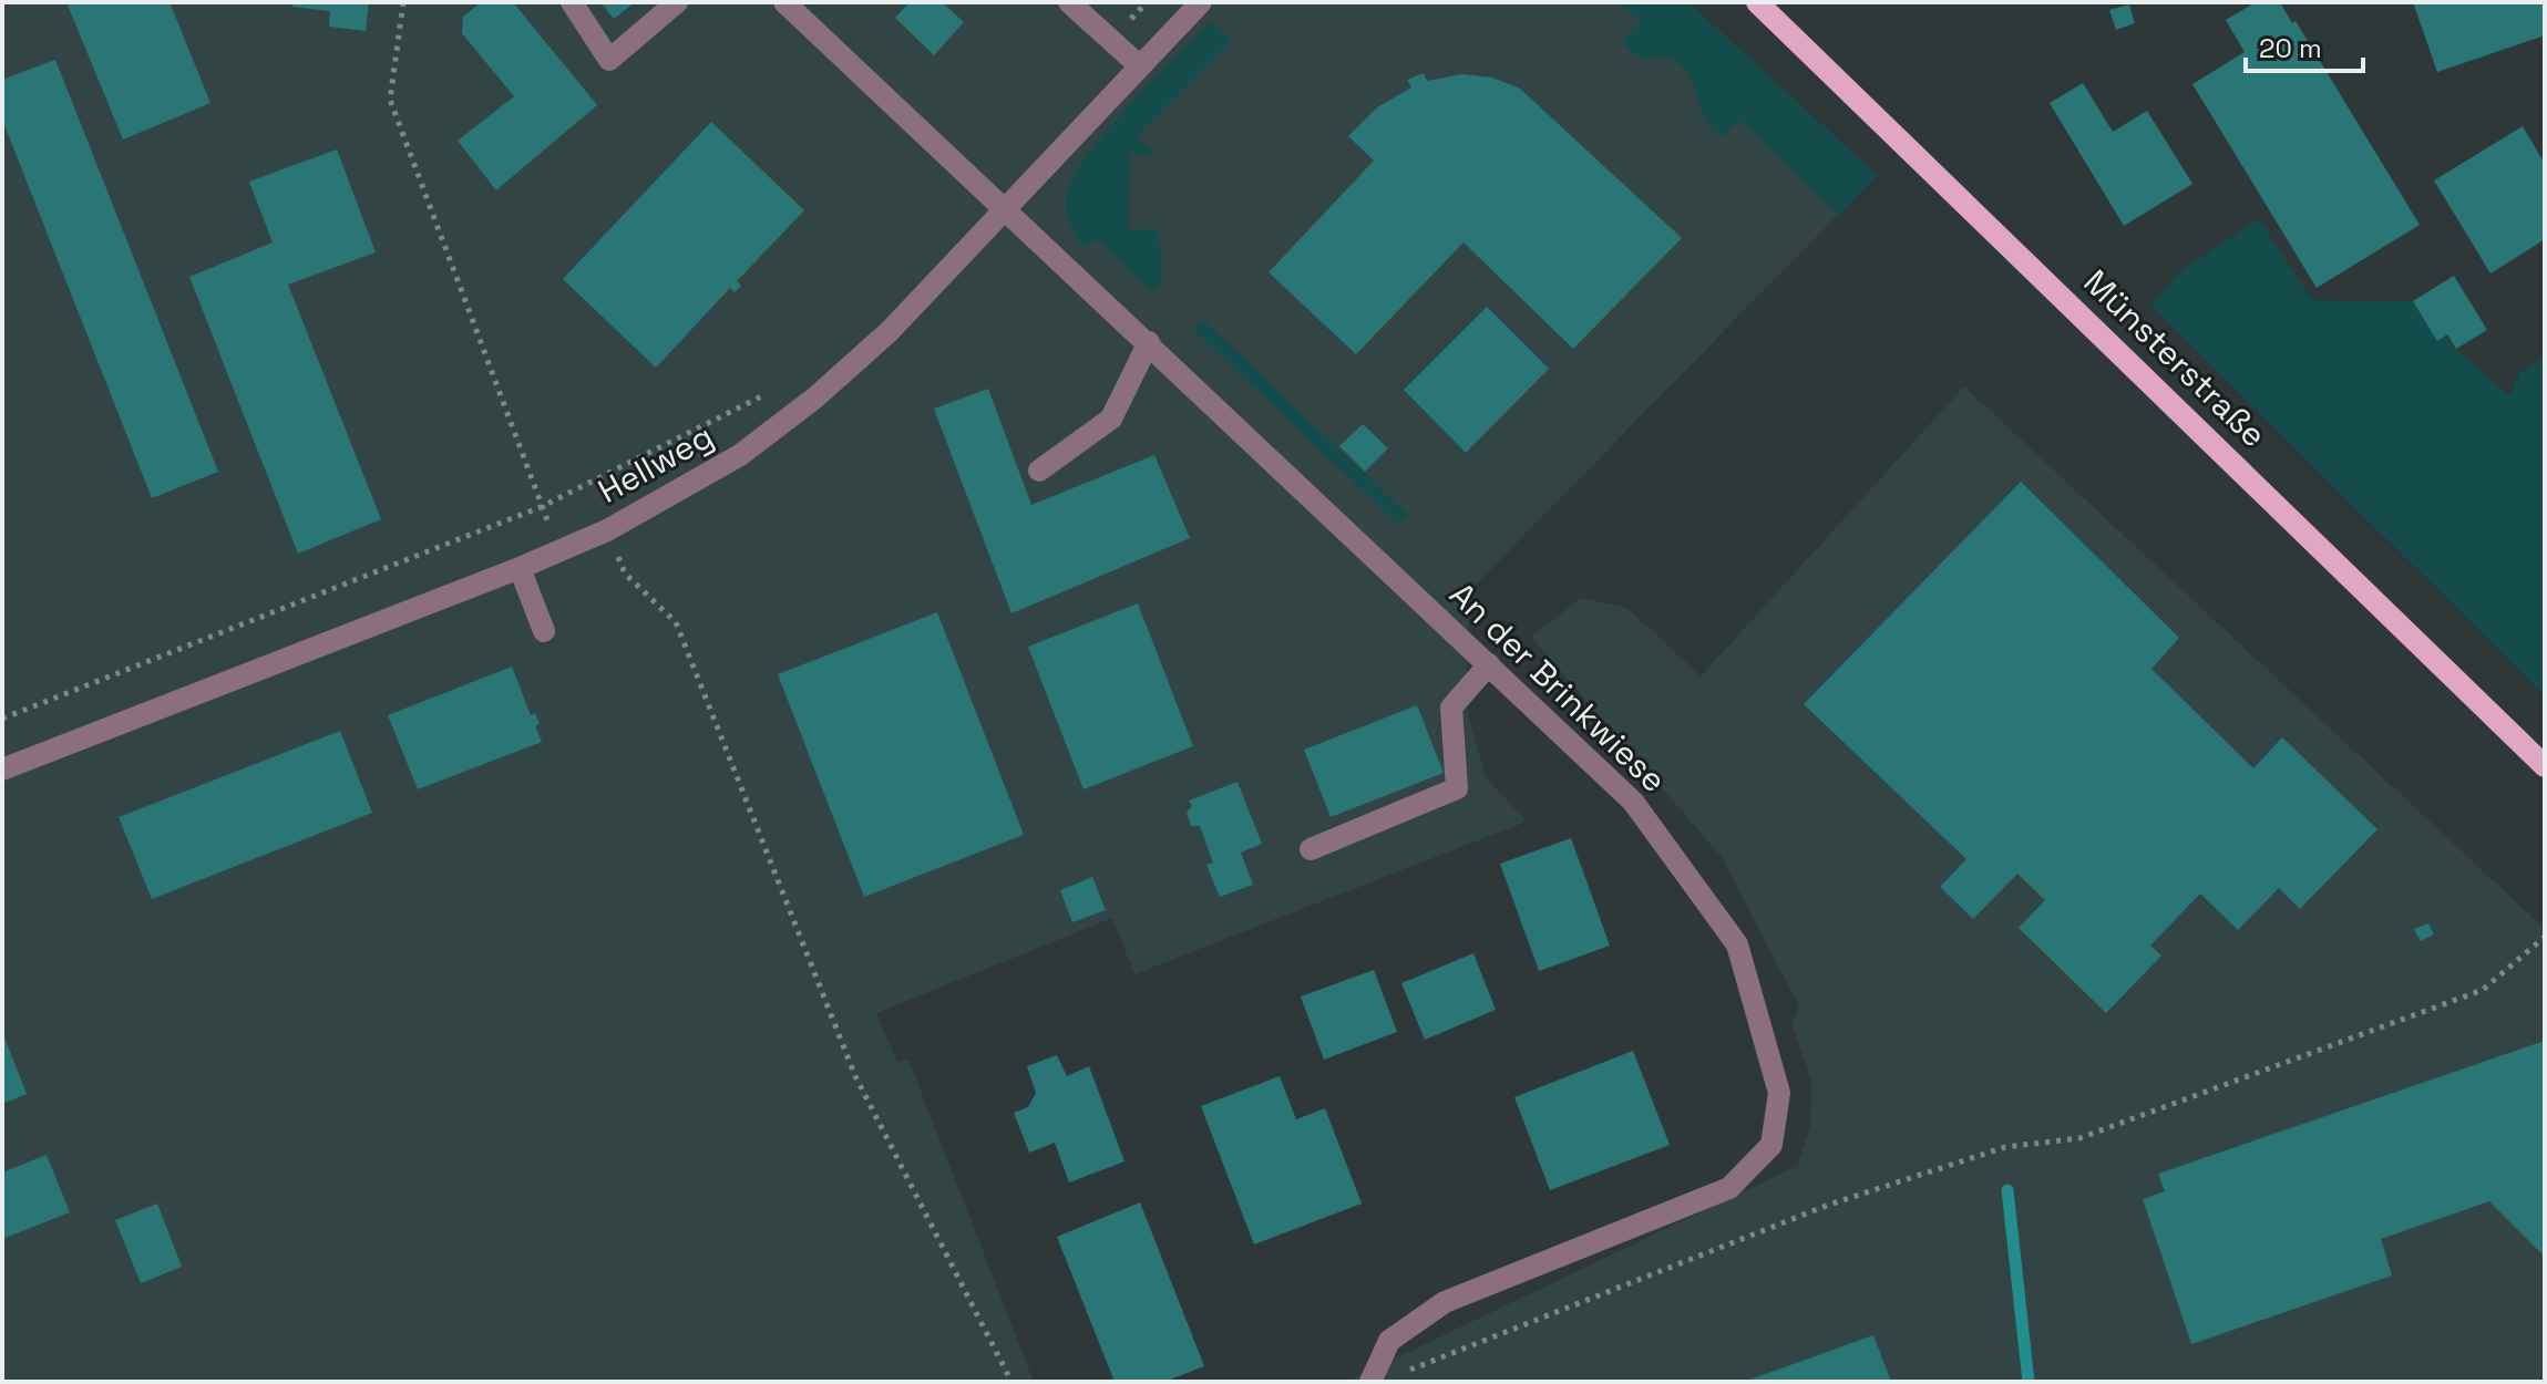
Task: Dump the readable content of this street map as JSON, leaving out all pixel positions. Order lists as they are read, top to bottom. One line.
{"streets":{"main road":["Münsterstraße"],"street":["Hellweg","An der Brinkwiese"]},"crossings":[["Hellweg","An der Brinkwiese"]],"scale_bar":"20 m"}
